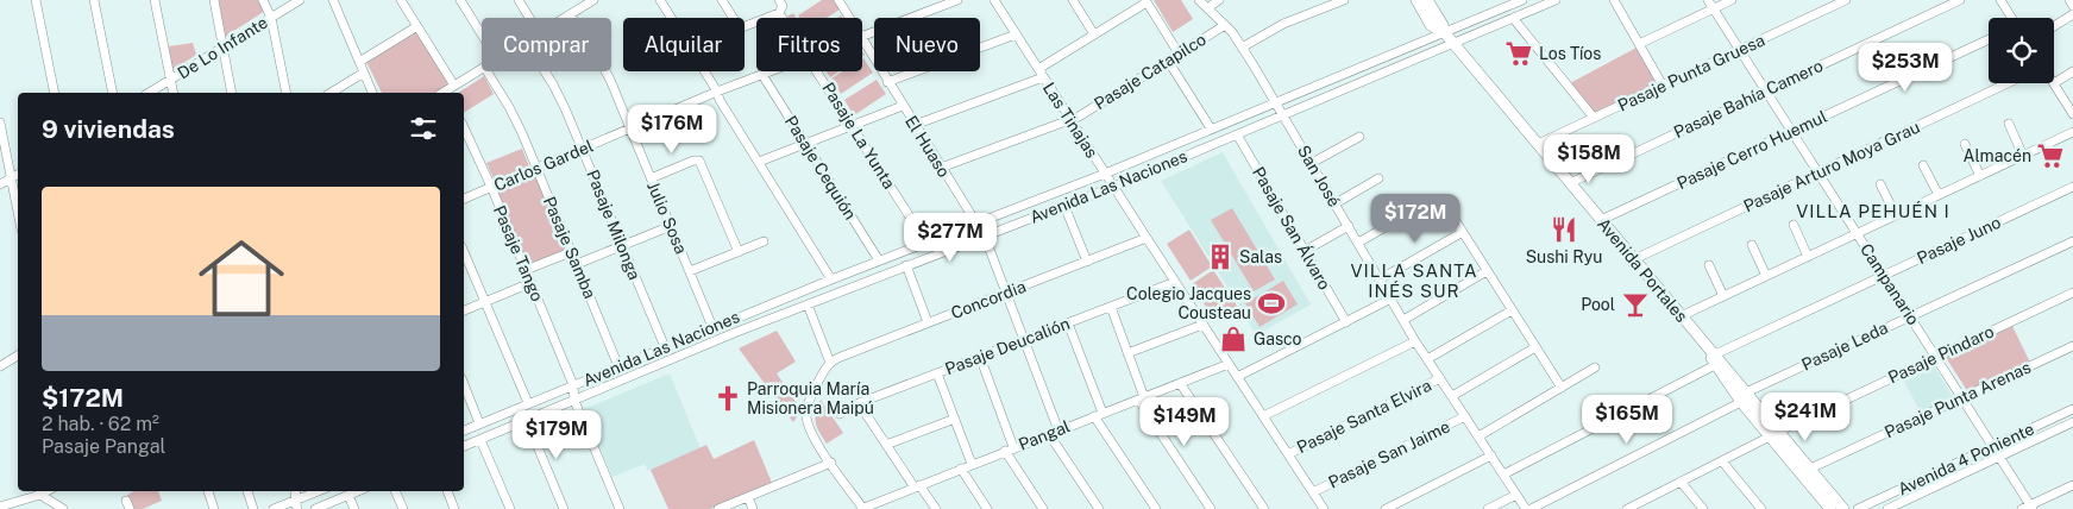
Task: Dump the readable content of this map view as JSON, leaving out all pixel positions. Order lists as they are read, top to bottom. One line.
{"streets":{"main road":["Avenida Portales"],"street":["De Lo Infante","Pasaje Catapilco","Pasaje Punta Gruesa","Pasaje Bahía Camero","Las Tinajas","Pasaje La Yunta","El Huaso","Pasaje Cerro Huemul","Carlos Gardel","Pasaje Arturo Moya Grau","Pasaje Cequión","San José","Avenida Las Naciones","Julio Sosa","Pasaje Milonga","Pasaje San Álvaro","Pasaje Juno","Pasaje Samba","Pasaje Tango","Campanario","Concordia","Pasaje Deucalión","Pasaje Leda","Pasaje Pindaro","Pasaje Punta Arenas","Pasaje Santa Elvira","Pangal","Pasaje San Jaime","Avenida 4 Poniente"]},"crossings":[["Pasaje Catapilco","Las Tinajas"],["Pasaje Catapilco","El Huaso"],["Pasaje Catapilco","San José"],["Pasaje Punta Gruesa","Avenida Portales"],["Pasaje Punta Gruesa","Campanario"],["Pasaje Bahía Camero","Avenida Portales"],["Pasaje Bahía Camero","Campanario"],["Las Tinajas","Avenida Las Naciones"],["Las Tinajas","Concordia"],["Las Tinajas","Pasaje Deucalión"],["Las Tinajas","Pasaje Santa Elvira"],["Las Tinajas","Pangal"],["Las Tinajas","Pasaje San Jaime"],["Pasaje La Yunta","Avenida Las Naciones"],["El Huaso","Avenida Las Naciones"],["El Huaso","Concordia"],["El Huaso","Pasaje Deucalión"],["El Huaso","Pangal"],["Pasaje Cerro Huemul","Avenida Portales"],["Pasaje Cerro Huemul","Campanario"],["Carlos Gardel","Pasaje Cequión"],["Carlos Gardel","Julio Sosa"],["Carlos Gardel","Pasaje Milonga"],["Carlos Gardel","Pasaje Samba"],["Carlos Gardel","Pasaje Tango"],["Pasaje Arturo Moya Grau","Avenida Portales"],["Pasaje Arturo Moya Grau","Campanario"],["Pasaje Cequión","Avenida Las Naciones"],["San José","Avenida Las Naciones"],["San José","Pasaje Juno"],["San José","Pasaje Leda"],["San José","Pasaje Santa Elvira"],["San José","Pasaje San Jaime"],["Avenida Las Naciones","Julio Sosa"],["Avenida Las Naciones","Pasaje Milonga"],["Avenida Las Naciones","Pasaje San Álvaro"],["Avenida Las Naciones","Pasaje Samba"],["Avenida Las Naciones","Pasaje Tango"],["Avenida Las Naciones","Avenida Portales"],["Pasaje Juno","Avenida Portales"],["Pasaje Juno","Campanario"],["Avenida Portales","Pasaje Leda"],["Avenida Portales","Pasaje Pindaro"],["Avenida Portales","Pasaje Punta Arenas"],["Campanario","Pasaje Leda"],["Campanario","Pasaje Pindaro"],["Campanario","Pasaje Punta Arenas"],["Campanario","Avenida 4 Poniente"]],"districts":["VILLA PEHUÉN I","VILLA SANTA INÉS SUR"],"places":{"supermarket":["Los Tíos","Almacén"],"restaurant":["Sushi Ryu"],"building":["Salas"],"sports":["Colegio Jacques Cousteau"],"bar":["Pool"],"shop":["Gasco"],"church":["Parroquia María Misionera Maipú"]},"page":{"chip":["Comprar","Alquilar","Filtros","Nuevo"],"price":["$253M","$176M","$158M","$172M","$277M","$241M","$165M","$149M","$179M"],"heading":"9 viviendas","list":[{"name":"$172M","note":"2 hab. · 62 m² · Pasaje Pangal"}]}}
